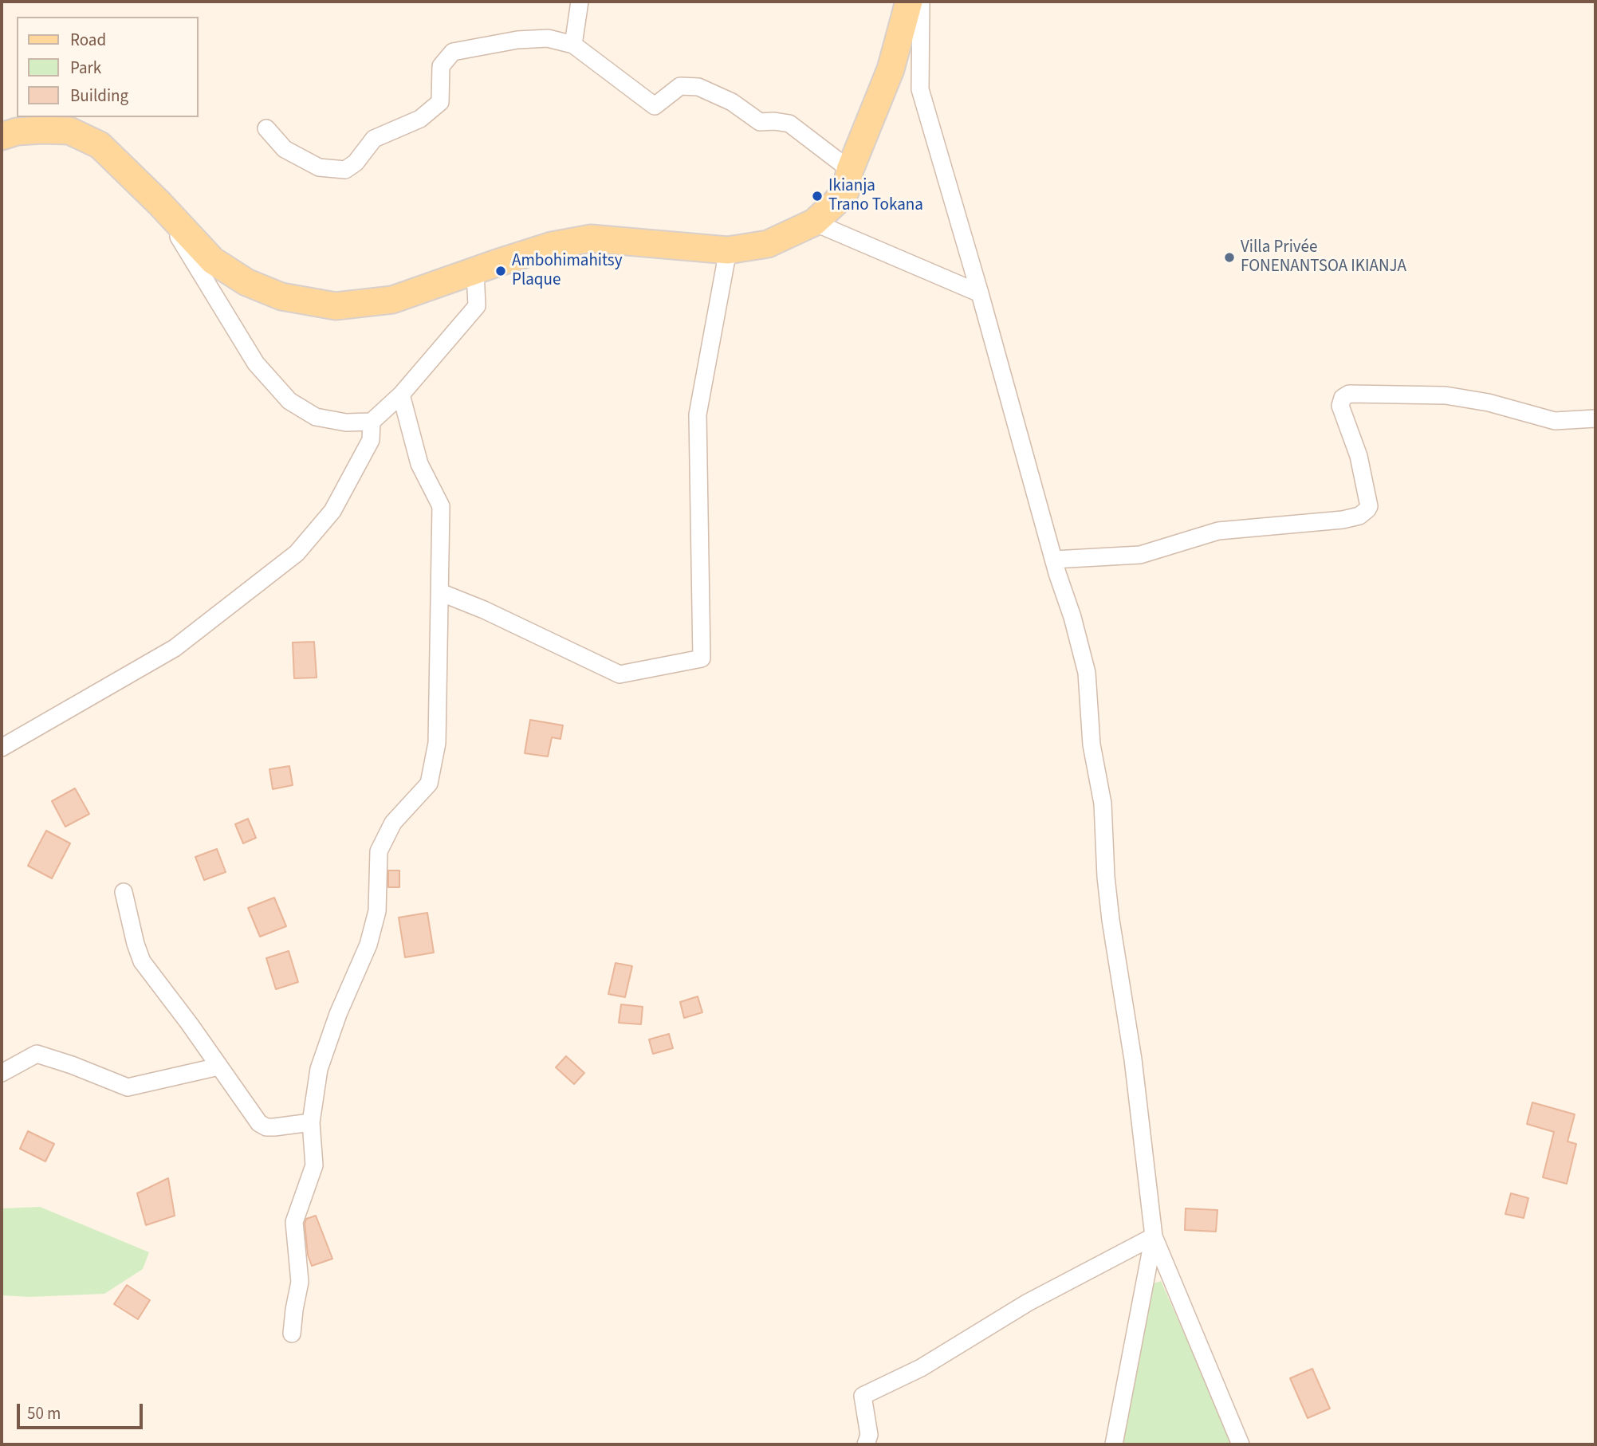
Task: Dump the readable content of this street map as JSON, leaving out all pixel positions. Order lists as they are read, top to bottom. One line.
{"places":["Ikianja Trano Tokana","Villa Privée FONENANTSOA IKIANJA","Ambohimahitsy Plaque"],"legend":["Road","Park","Building"],"scale_bar":"50 m"}
